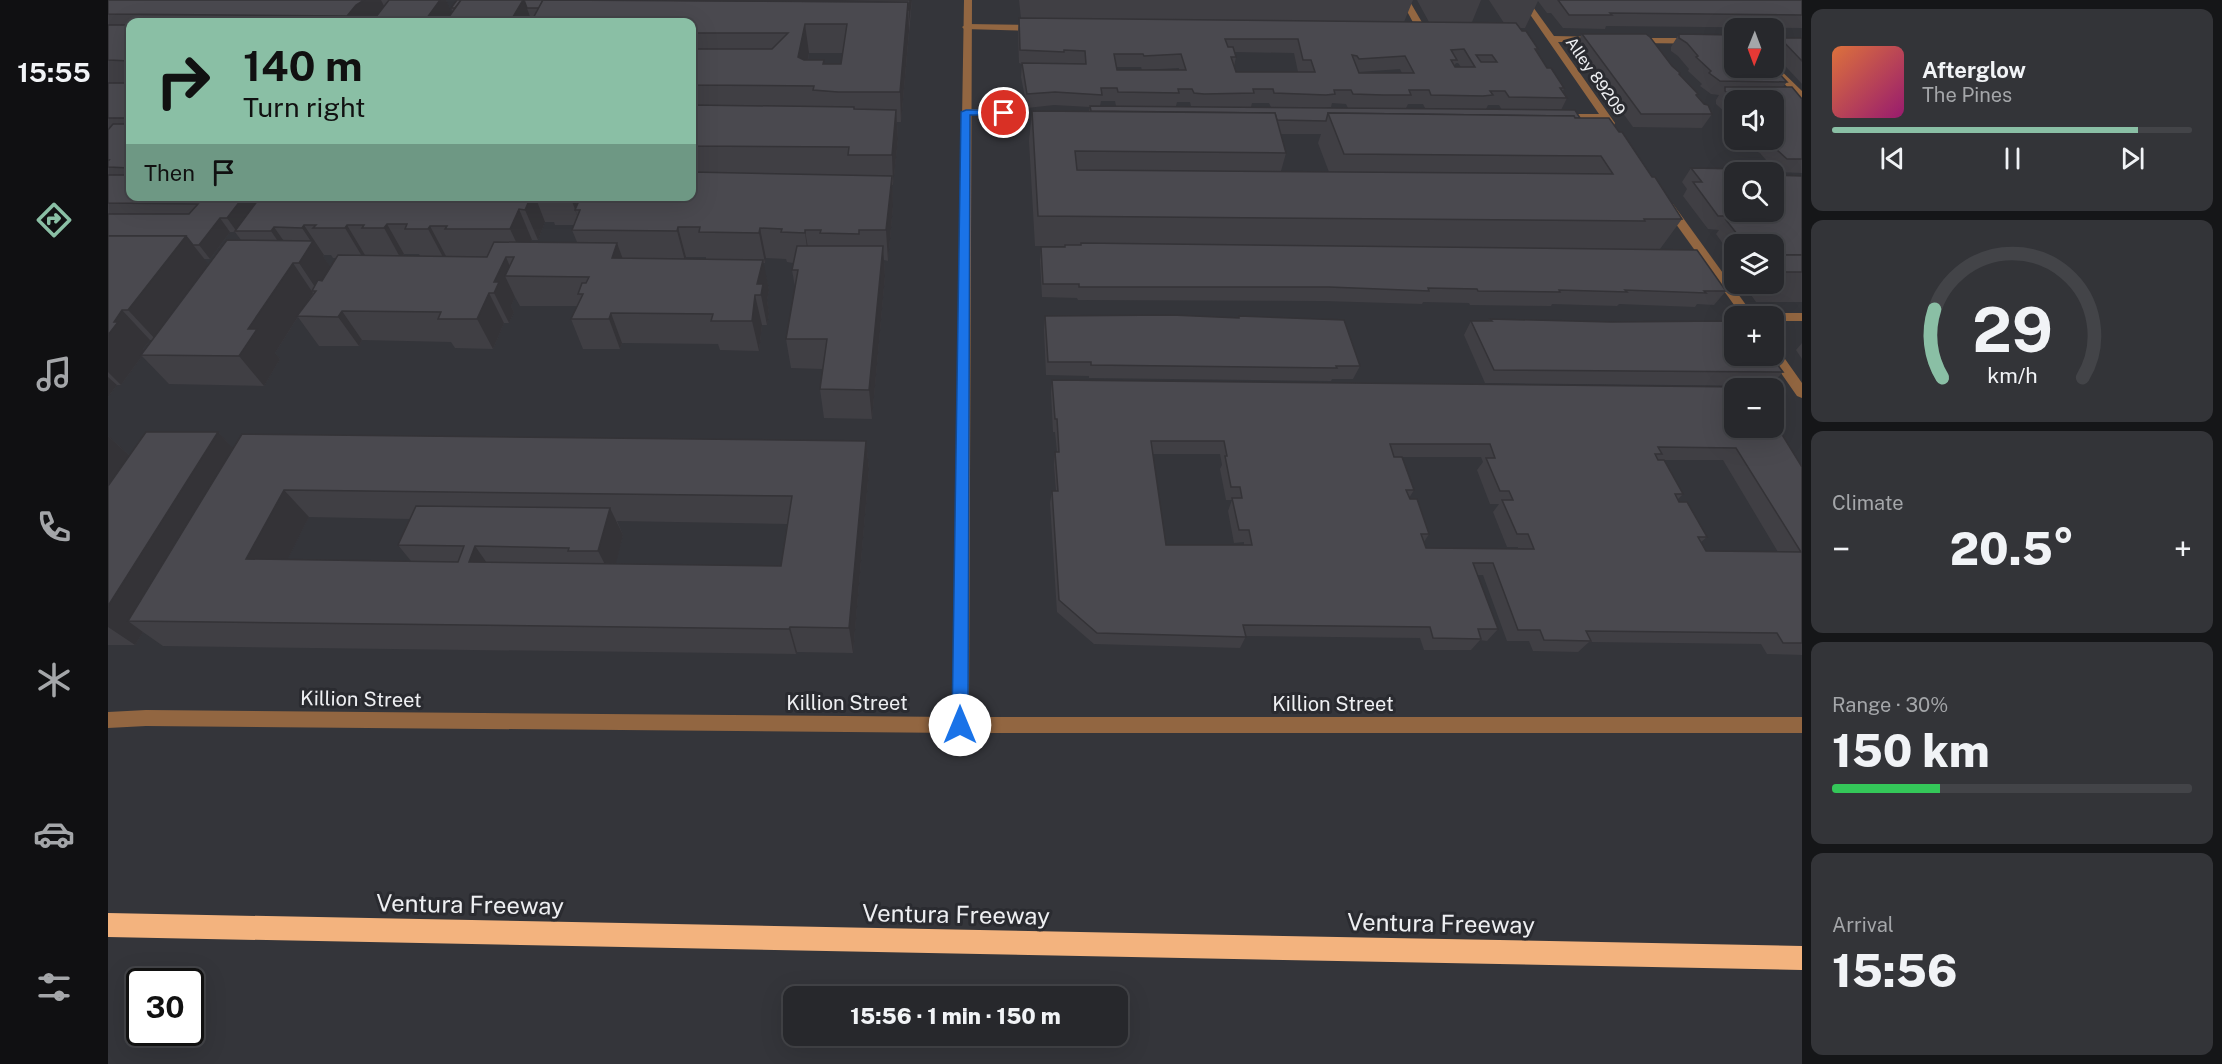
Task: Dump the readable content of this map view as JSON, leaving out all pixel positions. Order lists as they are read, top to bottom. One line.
{"streets":{"highway":["Ventura Freeway"],"street":["Alley 89209","Killion Street"]},"north":"bottom","page":{"tabs":"15:55","map_buttons":["+","−"],"turn":["140 m","Turn right"],"song":["Afterglow","The Pines"],"then":"Then","tile":["Climate",["Range · 30%","150 km"],["Arrival","15:56"]],"heat":["−","20.5°","+"],"limit":"30","trip":"15:56 · 1 min · 150 m","gauge":["29","km/h"]}}
